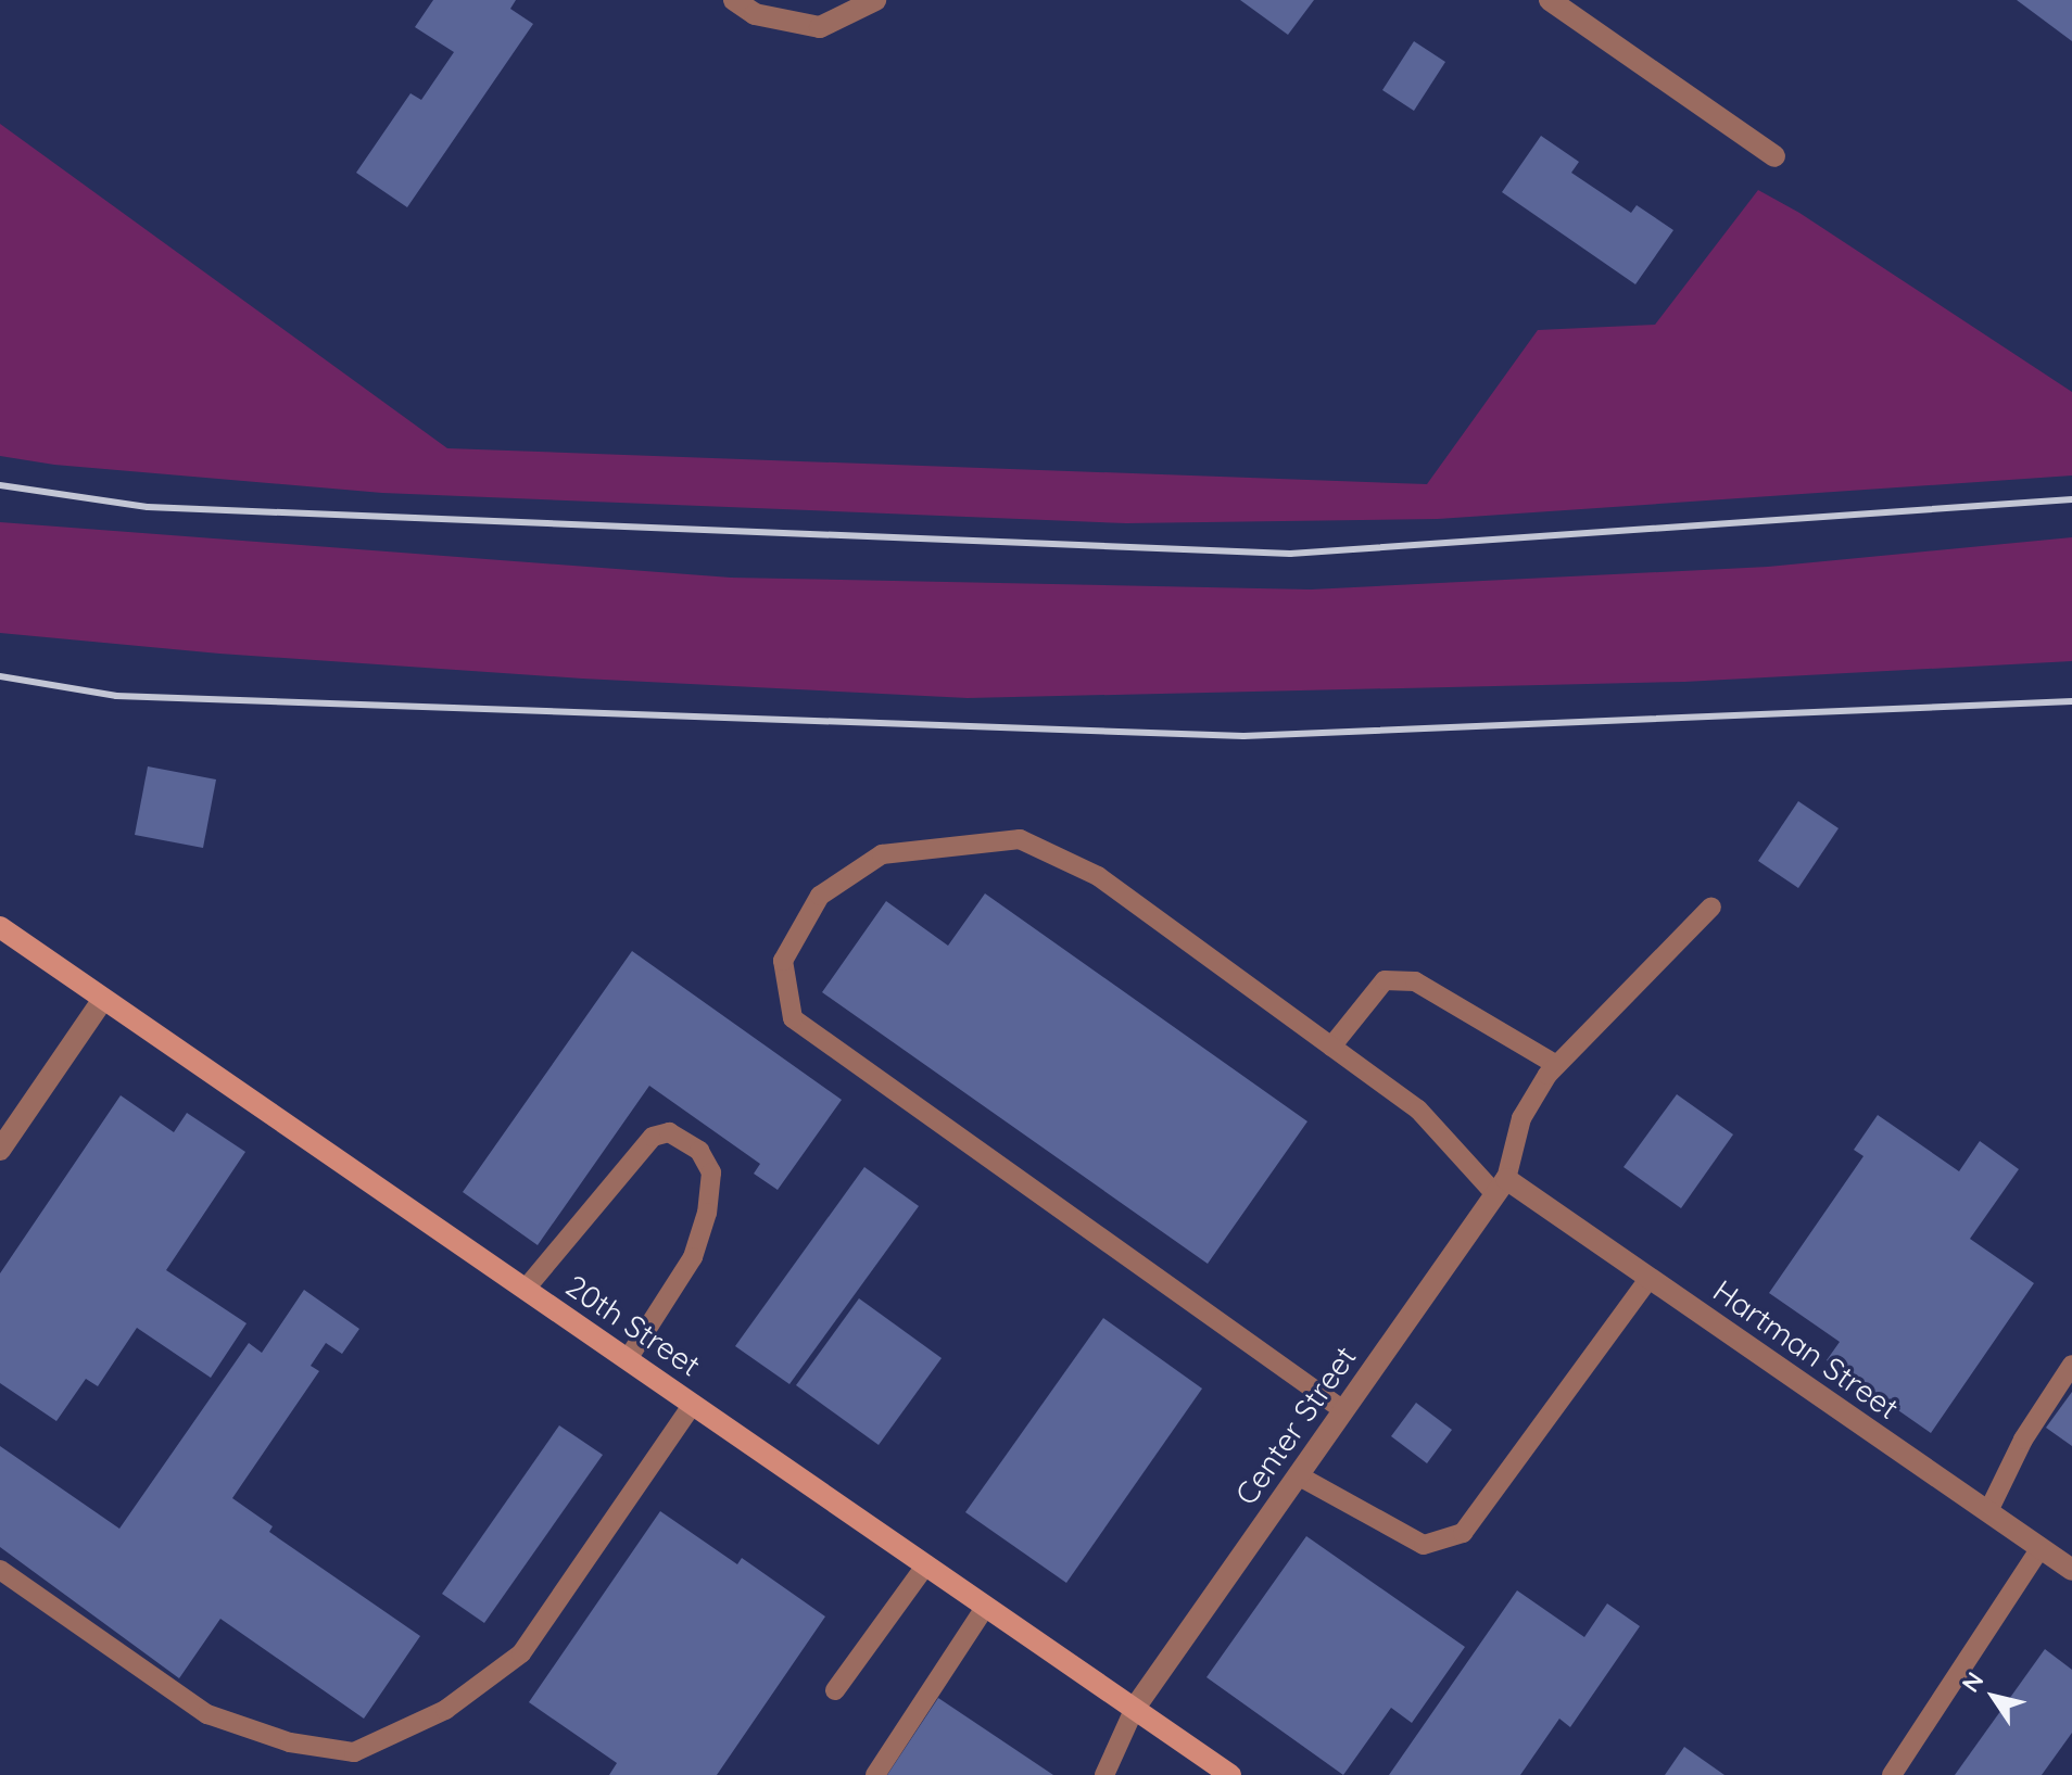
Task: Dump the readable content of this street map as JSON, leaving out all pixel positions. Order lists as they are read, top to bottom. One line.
{"streets":{"street":["20th Street","Hartman Street","Center Street"]},"crossings":[["20th Street","Center Street"],["Hartman Street","Center Street"]],"north":"top left"}
